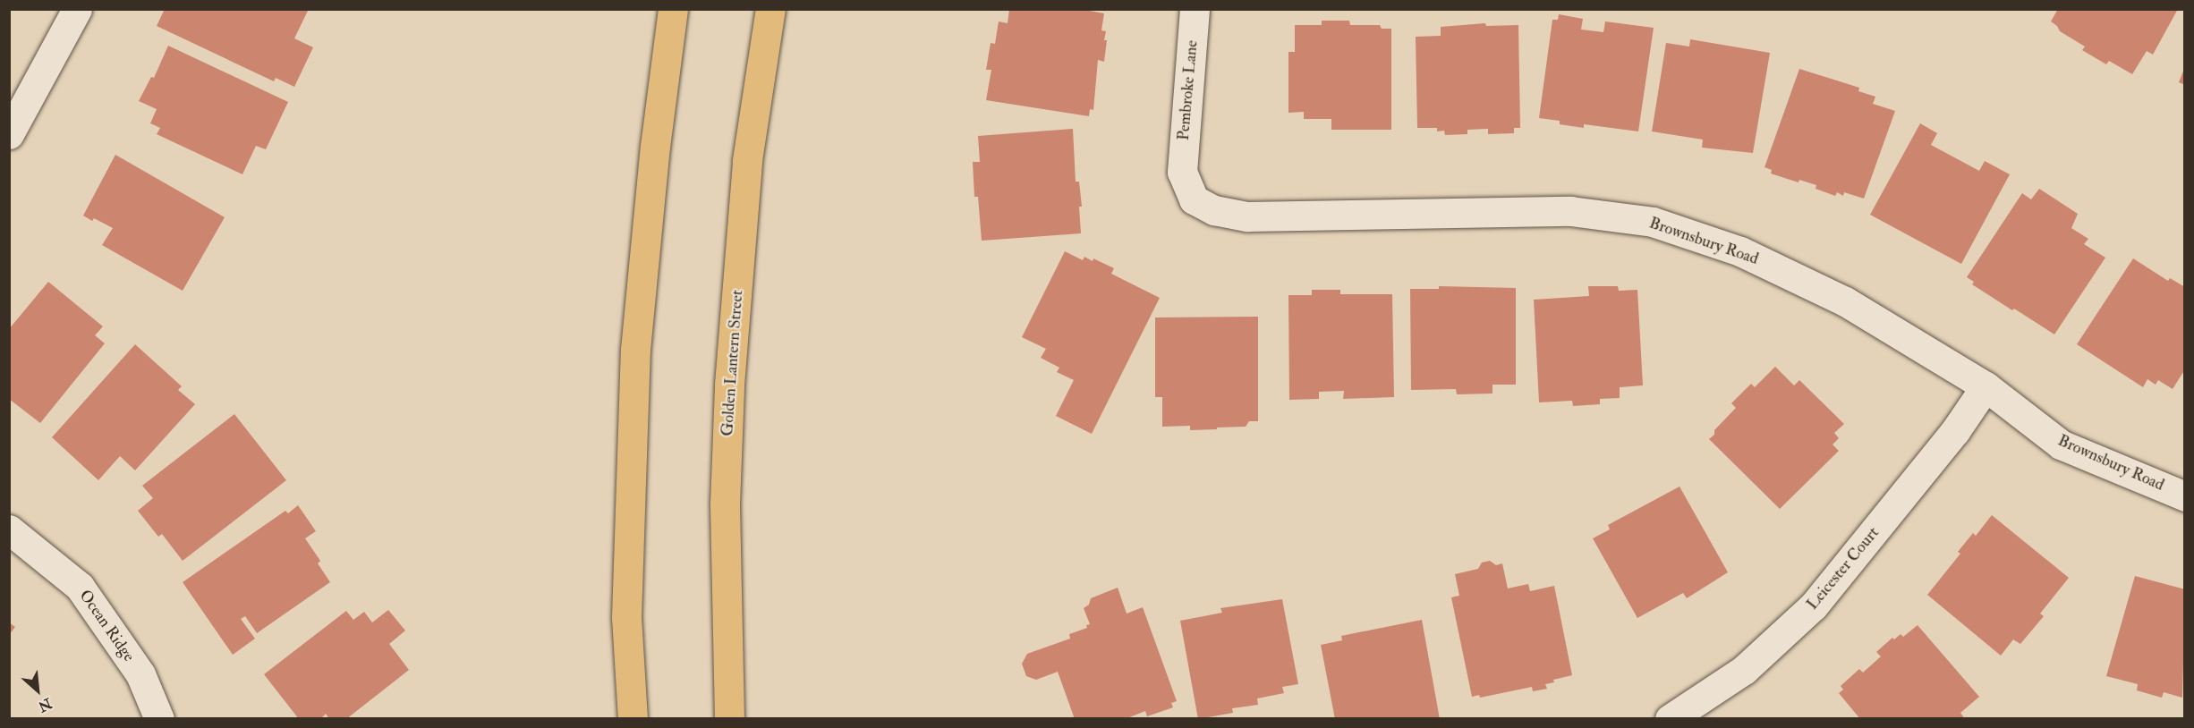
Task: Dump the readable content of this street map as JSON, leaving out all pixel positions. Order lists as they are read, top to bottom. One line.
{"streets":{"main road":["Golden Lantern Street"],"street":["Pembroke Lane","Brownsbury Road","Leicester Court","Ocean Ridge"]},"crossings":[["Pembroke Lane","Brownsbury Road"],["Brownsbury Road","Leicester Court"]],"north":"bottom right"}
